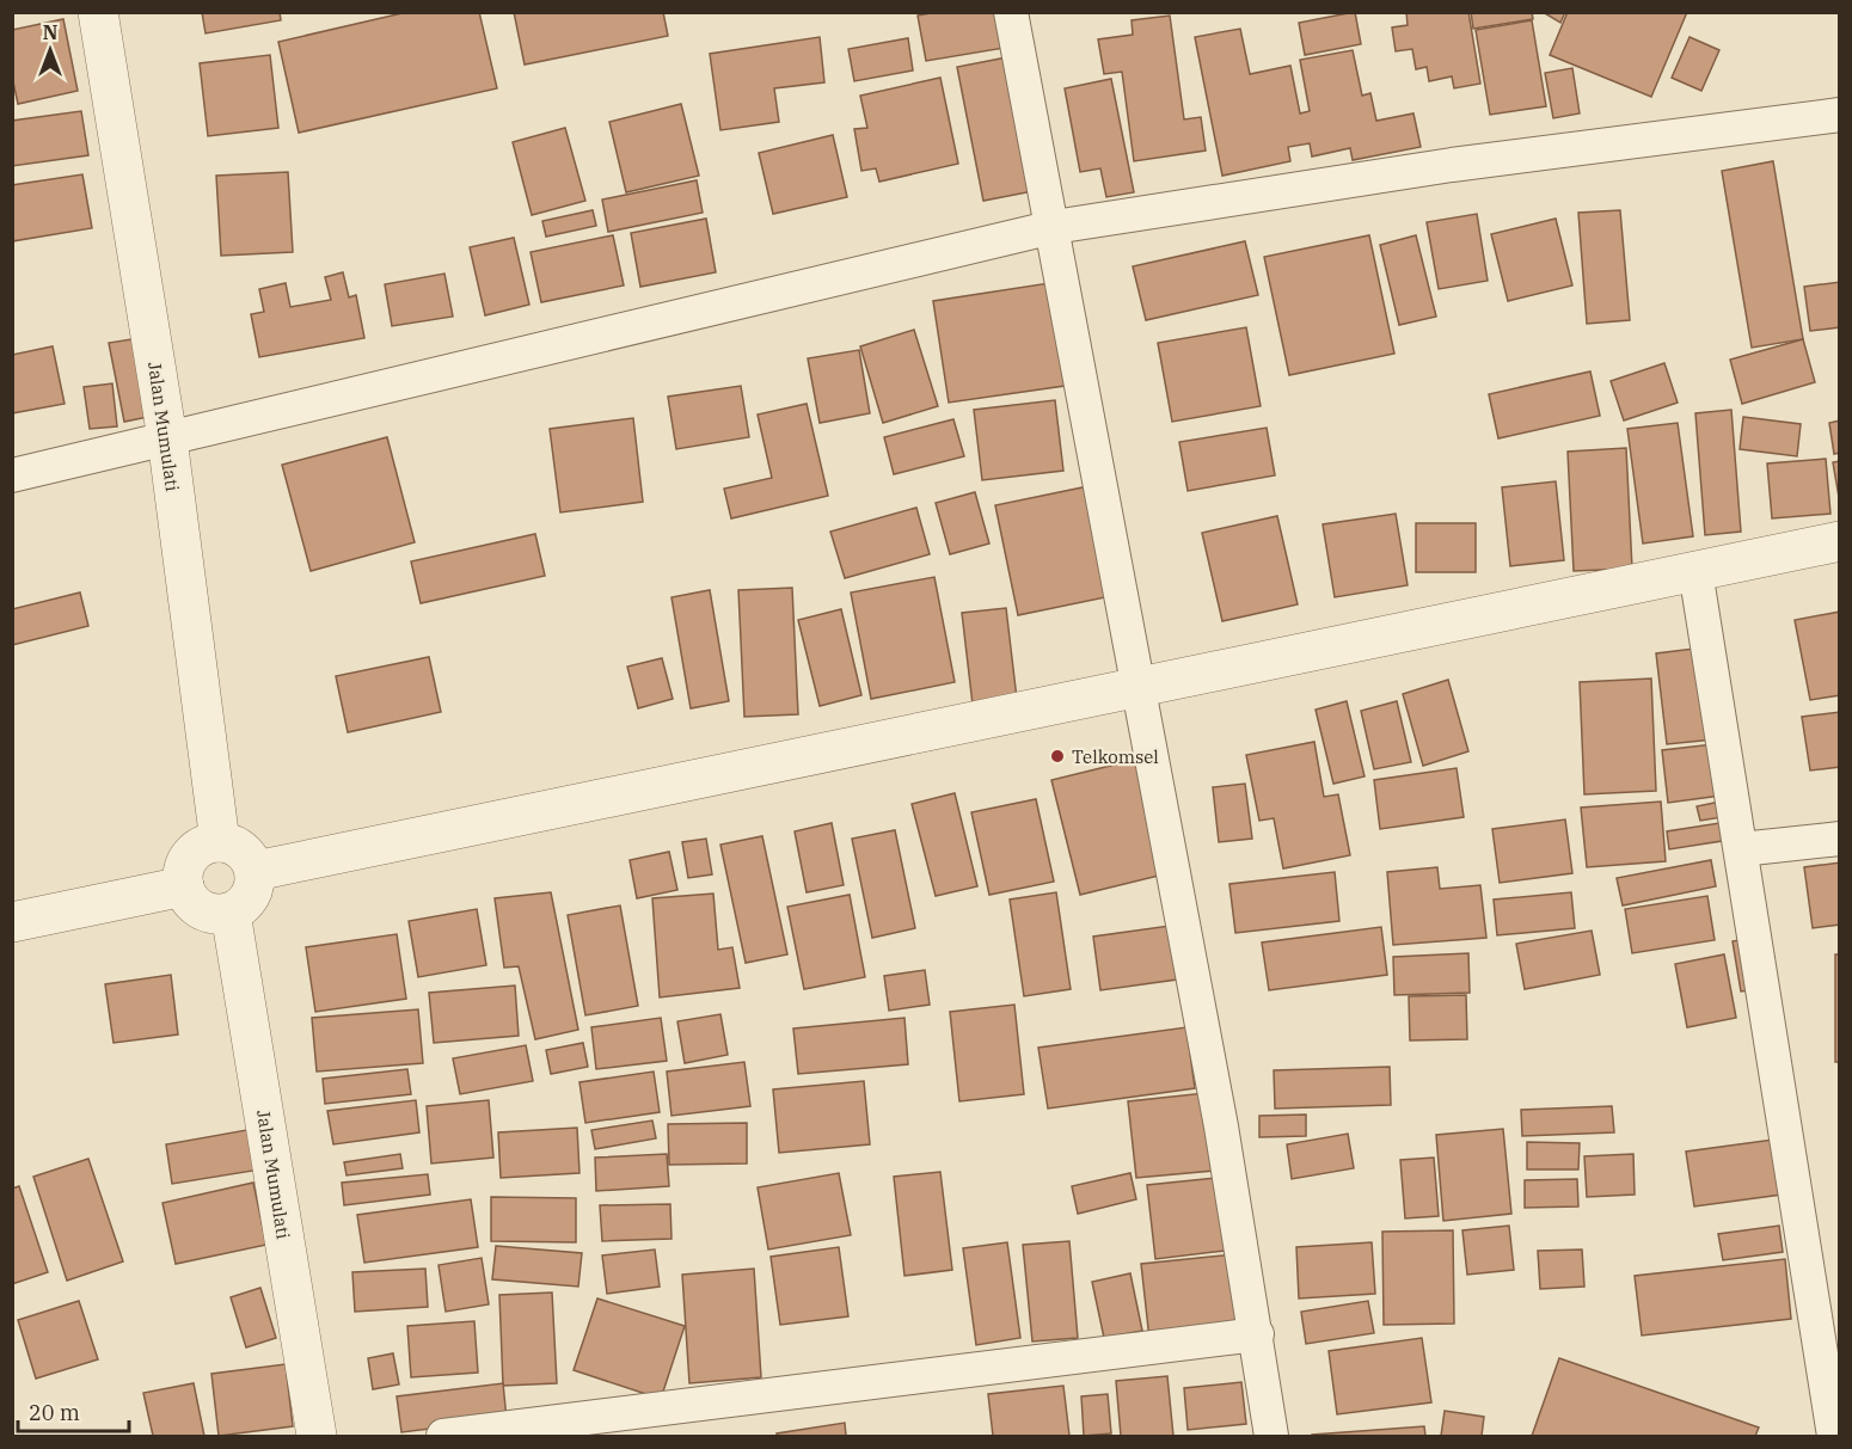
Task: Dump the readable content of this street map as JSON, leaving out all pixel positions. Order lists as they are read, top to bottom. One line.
{"streets":{"street":["Jalan Mumulati"]},"places":["Telkomsel"],"scale_bar":"20 m","north":"top"}
